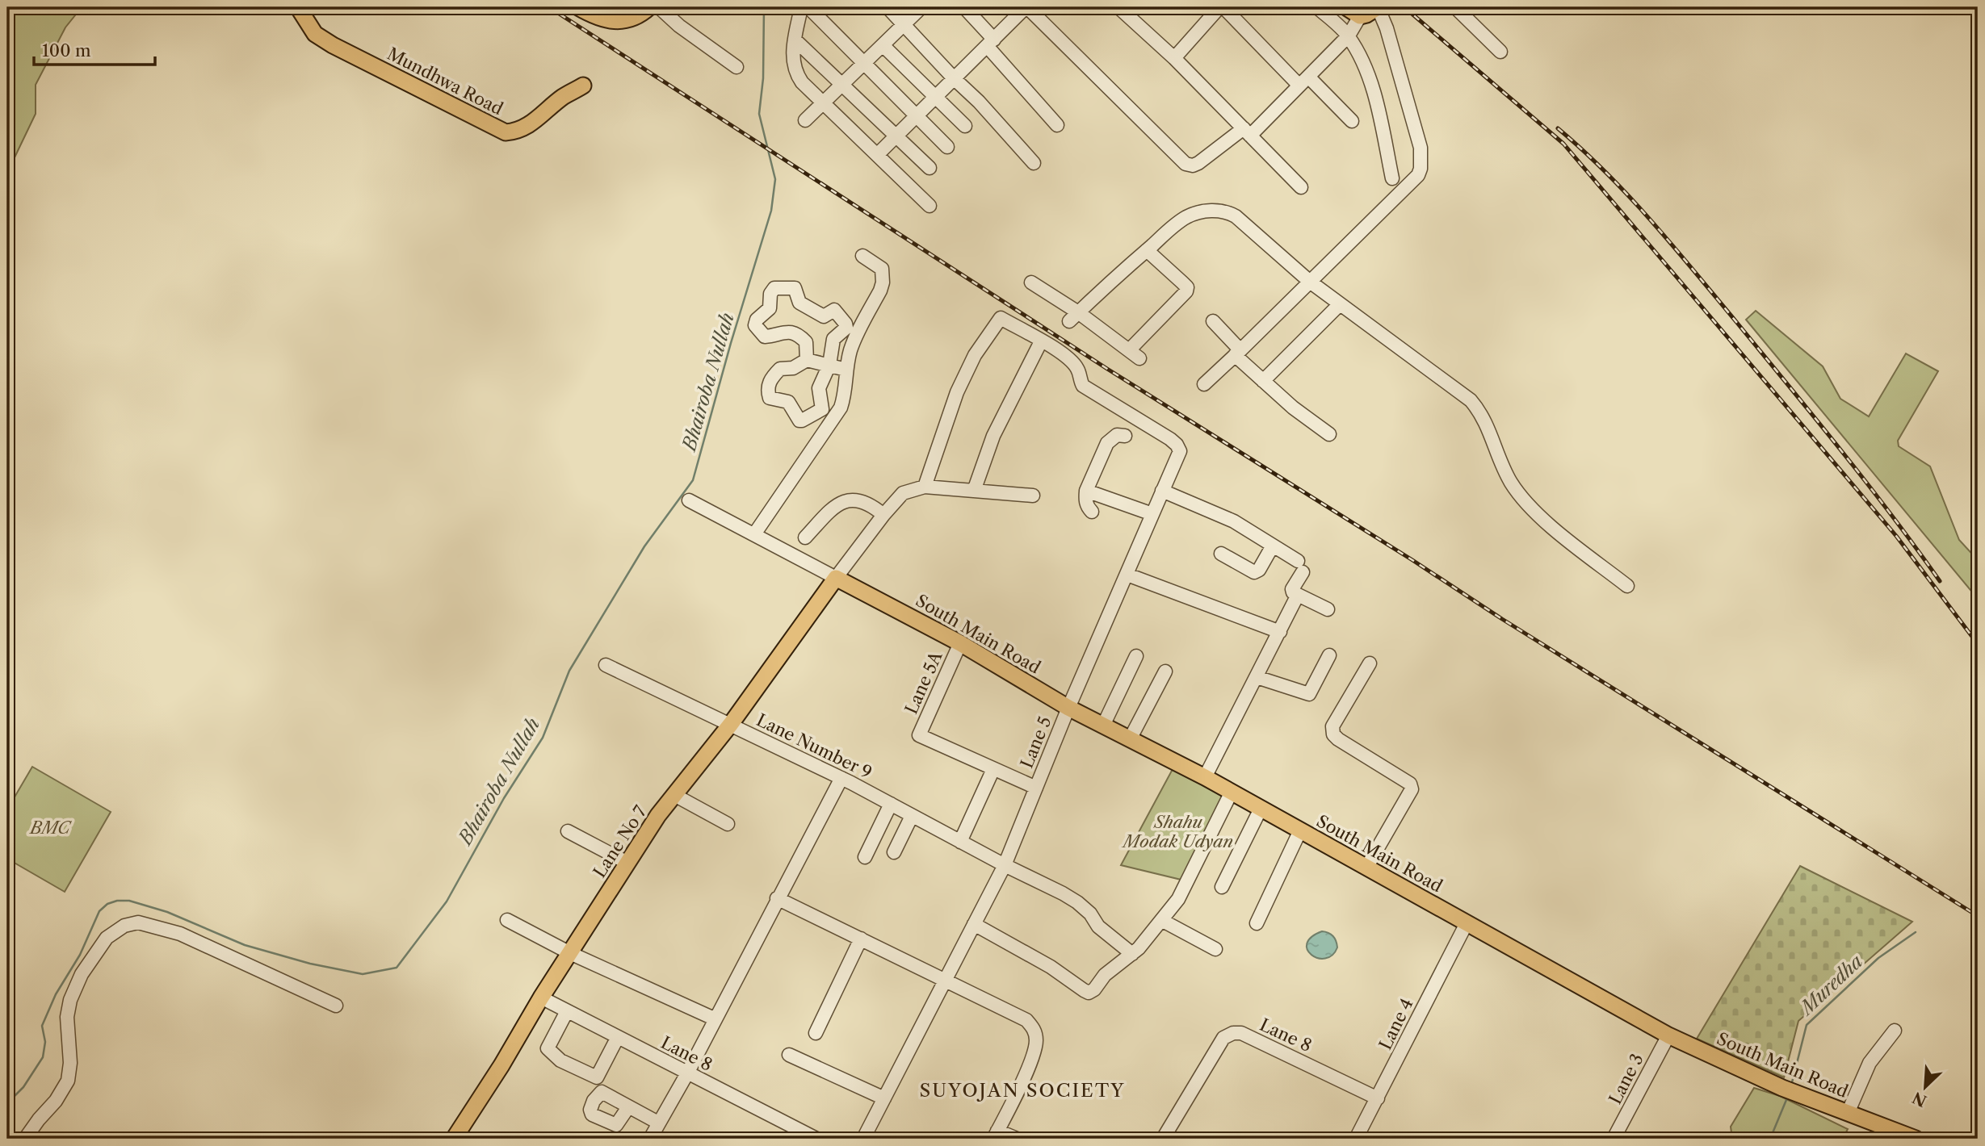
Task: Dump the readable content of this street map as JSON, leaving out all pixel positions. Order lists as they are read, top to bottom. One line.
{"streets":{"main road":["Mundhwa Road","South Main Road","Lane No 7"],"street":["Lane 5A","Lane 5","Lane Number 9","Lane 4","Lane 8","Lane 3"]},"crossings":[["South Main Road","Lane 5A"],["South Main Road","Lane 5"],["South Main Road","Lane No 7"],["South Main Road","Lane 4"],["South Main Road","Lane 3"],["Lane 5","Lane Number 9"],["Lane Number 9","Lane No 7"],["Lane No 7","Lane 8"],["Lane 4","Lane 8"]],"districts":["SUYOJAN SOCIETY"],"water":["Bhairoba Nullah","Muredha"],"parks":["Shahu Modak Udyan","BMC"],"scale_bar":"100 m","north":"bottom left"}
